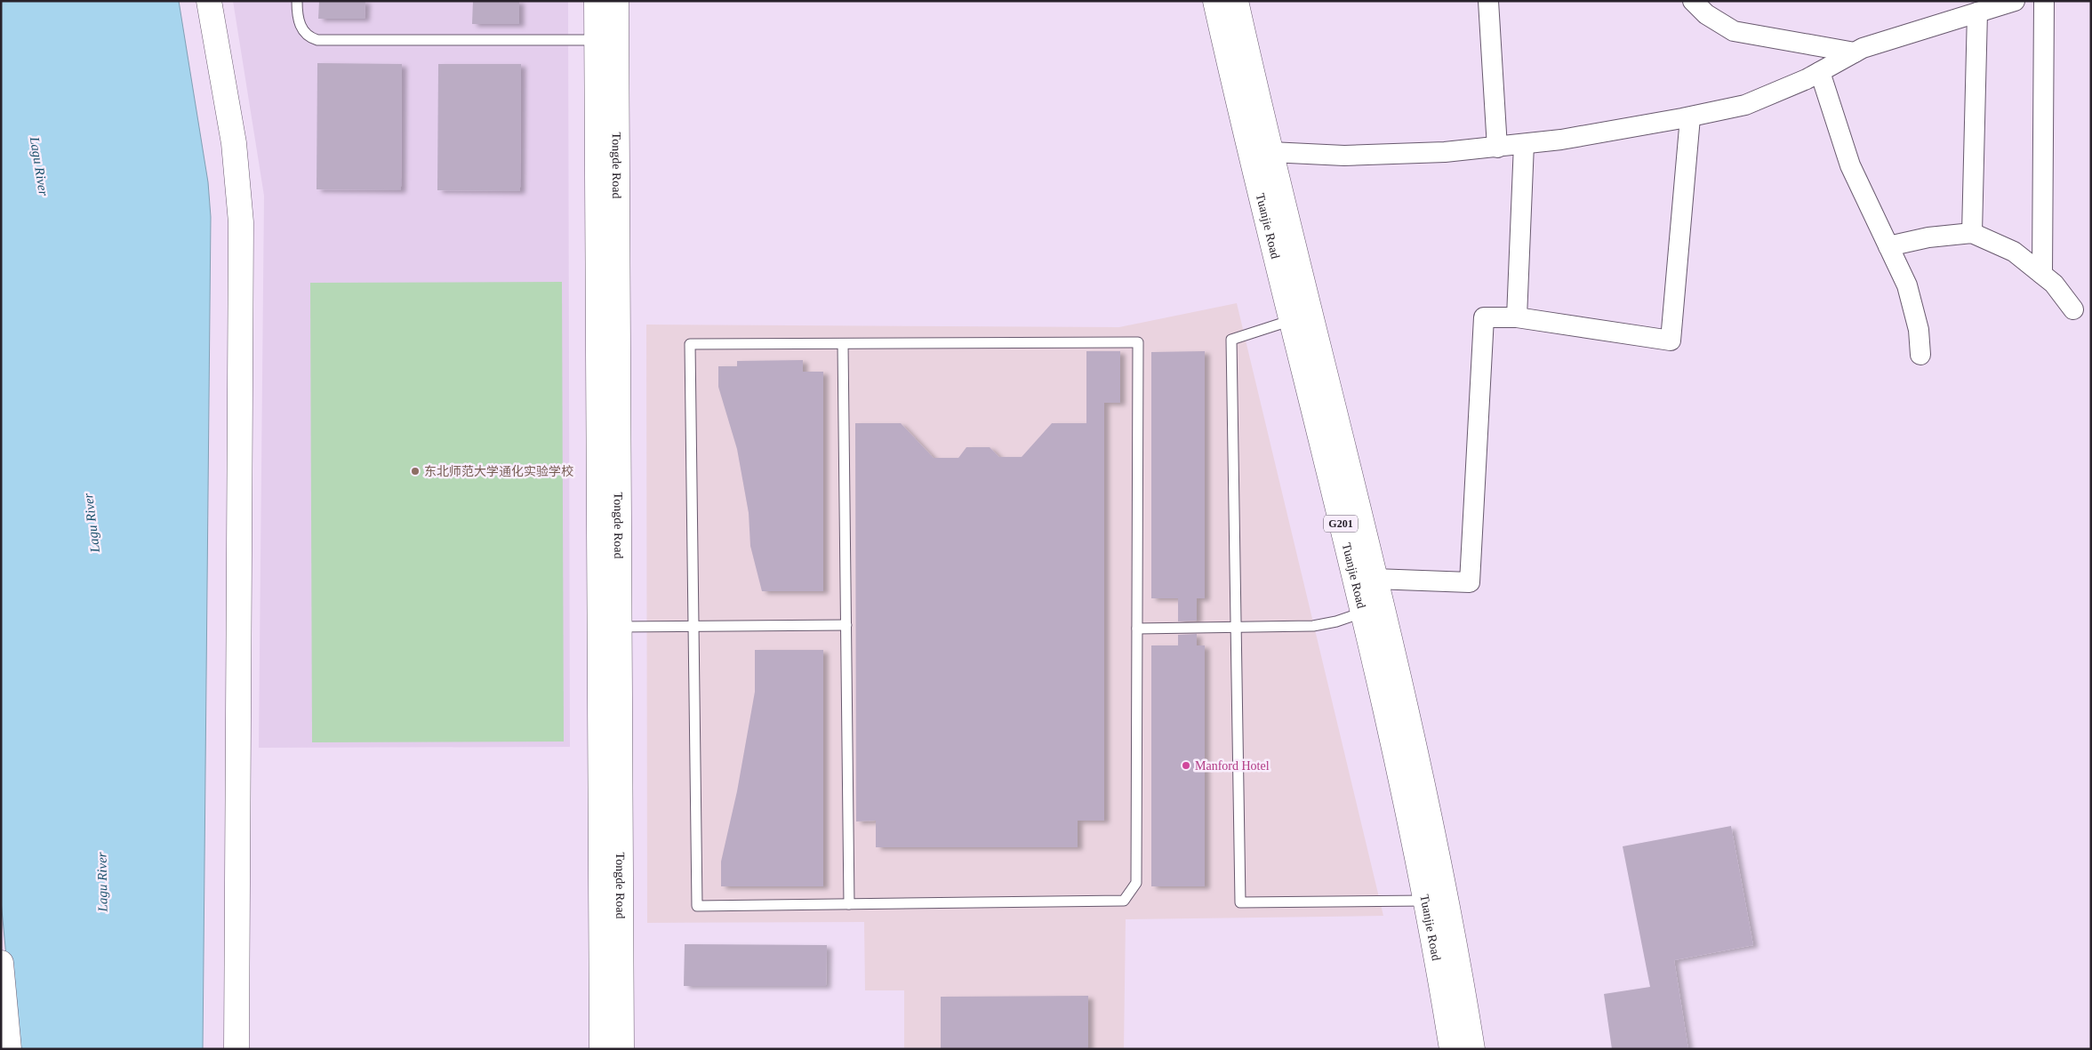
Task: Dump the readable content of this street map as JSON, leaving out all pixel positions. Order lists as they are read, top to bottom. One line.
{"streets":{"main road":["Tongde Road","Tuanjie Road","G201"]},"water":["Lagu River"],"places":["东北师范大学通化实验学校","Manford Hotel"]}
